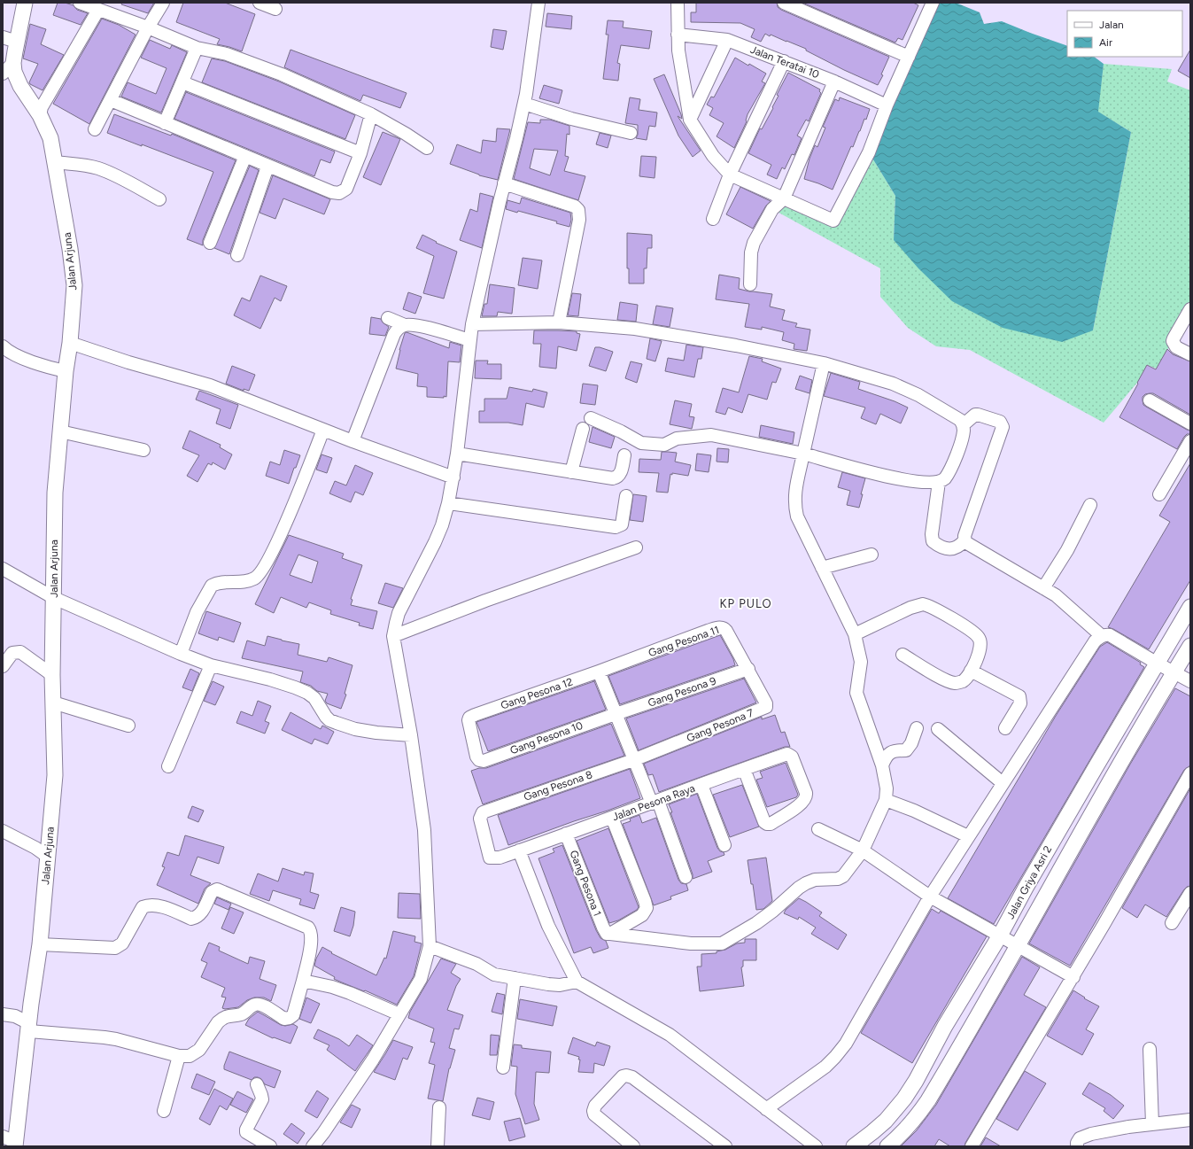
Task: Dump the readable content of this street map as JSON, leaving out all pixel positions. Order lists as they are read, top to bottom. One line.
{"streets":{"street":["Jalan Teratai 10","Jalan Arjuna","Gang Pesona 11","Gang Pesona 9","Gang Pesona 12","Gang Pesona 7","Gang Pesona 10","Gang Pesona 8","Jalan Pesona Raya","Jalan Griya Asri 2","Gang Pesona 1"]},"crossings":[["Gang Pesona 11","Gang Pesona 9"],["Gang Pesona 11","Gang Pesona 12"],["Gang Pesona 11","Gang Pesona 7"],["Gang Pesona 9","Gang Pesona 7"],["Gang Pesona 9","Gang Pesona 10"],["Gang Pesona 12","Gang Pesona 10"],["Gang Pesona 7","Gang Pesona 8"],["Gang Pesona 8","Jalan Pesona Raya"],["Jalan Pesona Raya","Gang Pesona 1"]],"districts":["KP PULO"],"legend":["Jalan","Air"]}
